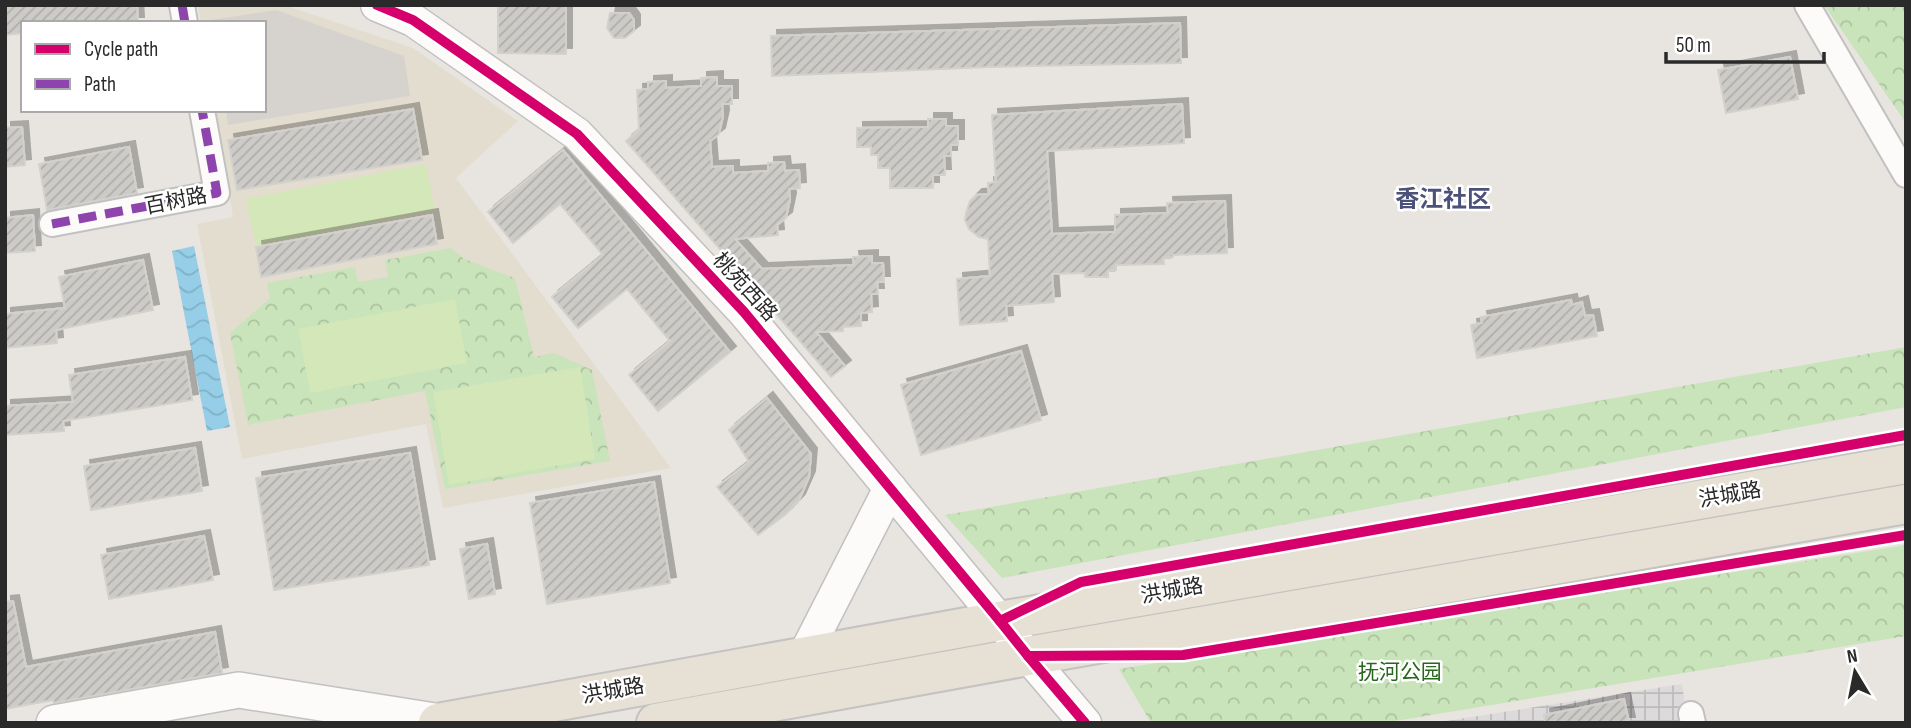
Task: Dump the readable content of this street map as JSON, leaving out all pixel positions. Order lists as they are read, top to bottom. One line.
{"streets":{"highway":["洪城路"],"street":["百树路","桃苑西路"]},"crossings":[["桃苑西路","洪城路"]],"districts":["香江社区"],"parks":["抚河公园"],"legend":["Cycle path","Path"],"scale_bar":"50 m","north":"top"}
